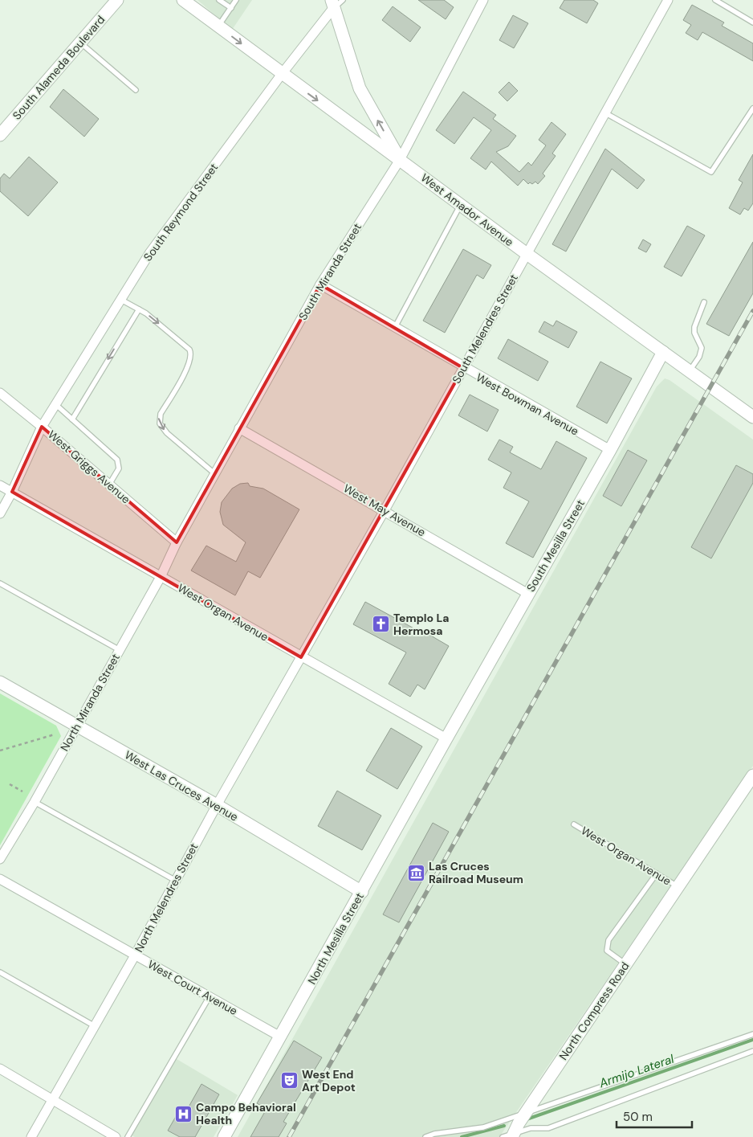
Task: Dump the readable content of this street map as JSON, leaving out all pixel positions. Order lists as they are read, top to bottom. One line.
{"streets":{"street":["South Alameda Boulevard","West Amador Avenue","South Reymond Street","South Miranda Street","South Melendres Street","West Bowman Avenue","West Griggs Avenue","West May Avenue","South Mesilla Street","West Organ Avenue","North Miranda Street","West Las Cruces Avenue","North Melendres Street","North Mesilla Street","West Court Avenue","North Compress Road"]},"crossings":[["West Amador Avenue","South Reymond Street"],["West Amador Avenue","South Miranda Street"],["West Amador Avenue","South Melendres Street"],["West Amador Avenue","South Mesilla Street"],["South Reymond Street","West Griggs Avenue"],["South Reymond Street","West Organ Avenue"],["South Miranda Street","West Bowman Avenue"],["South Miranda Street","West Griggs Avenue"],["South Miranda Street","West May Avenue"],["South Miranda Street","North Miranda Street"],["South Melendres Street","West Bowman Avenue"],["South Melendres Street","West May Avenue"],["South Melendres Street","West Organ Avenue"],["South Melendres Street","North Melendres Street"],["West Bowman Avenue","South Mesilla Street"],["West Griggs Avenue","North Miranda Street"],["West May Avenue","South Mesilla Street"],["South Mesilla Street","West Organ Avenue"],["South Mesilla Street","North Mesilla Street"],["West Organ Avenue","North Miranda Street"],["West Organ Avenue","North Melendres Street"],["West Organ Avenue","North Mesilla Street"],["West Organ Avenue","North Compress Road"],["North Miranda Street","West Las Cruces Avenue"],["West Las Cruces Avenue","North Melendres Street"],["West Las Cruces Avenue","North Mesilla Street"],["North Melendres Street","West Court Avenue"],["North Mesilla Street","West Court Avenue"]],"water":["Armijo Lateral"],"places":{"church":["Templo La Hermosa"],"museum":["Las Cruces Railroad Museum"],"theatre":["West End Art Depot"],"hospital":["Campo Behavioral Health"]},"scale_bar":"50 m"}
